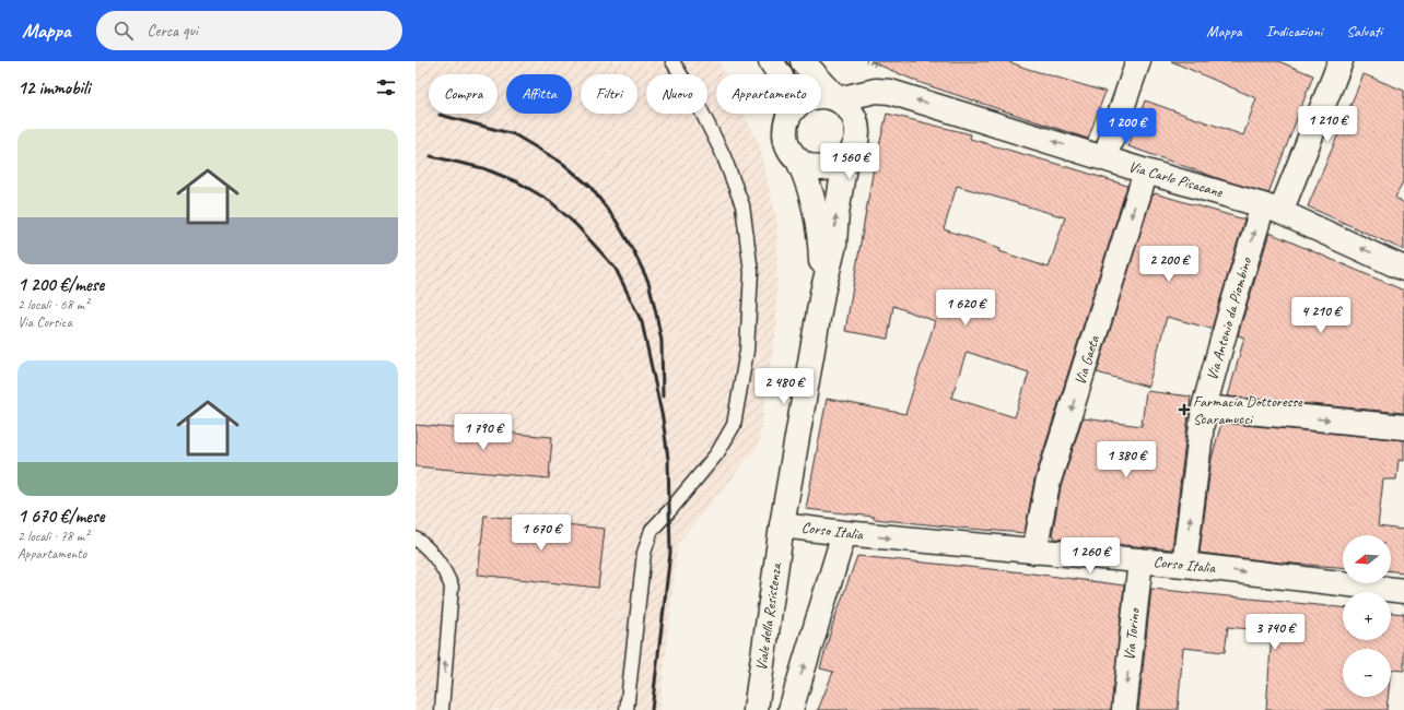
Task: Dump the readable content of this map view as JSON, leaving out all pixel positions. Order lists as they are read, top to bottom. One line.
{"streets":{"street":["Via Carlo Pisacane","Via Antonio da Piombino","Via Gaeta","Corso Italia","Viale della Resistenza","Via Torino"]},"crossings":[["Via Carlo Pisacane","Via Antonio da Piombino"],["Via Carlo Pisacane","Via Gaeta"],["Via Antonio da Piombino","Corso Italia"],["Via Gaeta","Corso Italia"],["Corso Italia","Viale della Resistenza"],["Corso Italia","Via Torino"]],"one_way":["Via Antonio da Piombino","Via Gaeta","Via Torino"],"places":{"health":["Farmacia Dottoresse Scaramucci"]},"north":"left","page":{"header":"Mappa","search":"Cerca qui","nav":["Mappa","Indicazioni","Salvati"],"heading":"12 immobili","chip":["Compra","Affitta","Filtri","Nuovo","Appartamento"],"price":["1 210 €","1 200 €","1 560 €","2 200 €","1 620 €","4 210 €","2 480 €","1 790 €","1 380 €","1 670 €","1 260 €","3 740 €"],"list":[{"name":"1 200 €/mese","note":"2 locali · 68 m² · Via Corsica"},{"name":"1 670 €/mese","note":"2 locali · 78 m² · Appartamento"}],"map_buttons":["+","−"]}}
